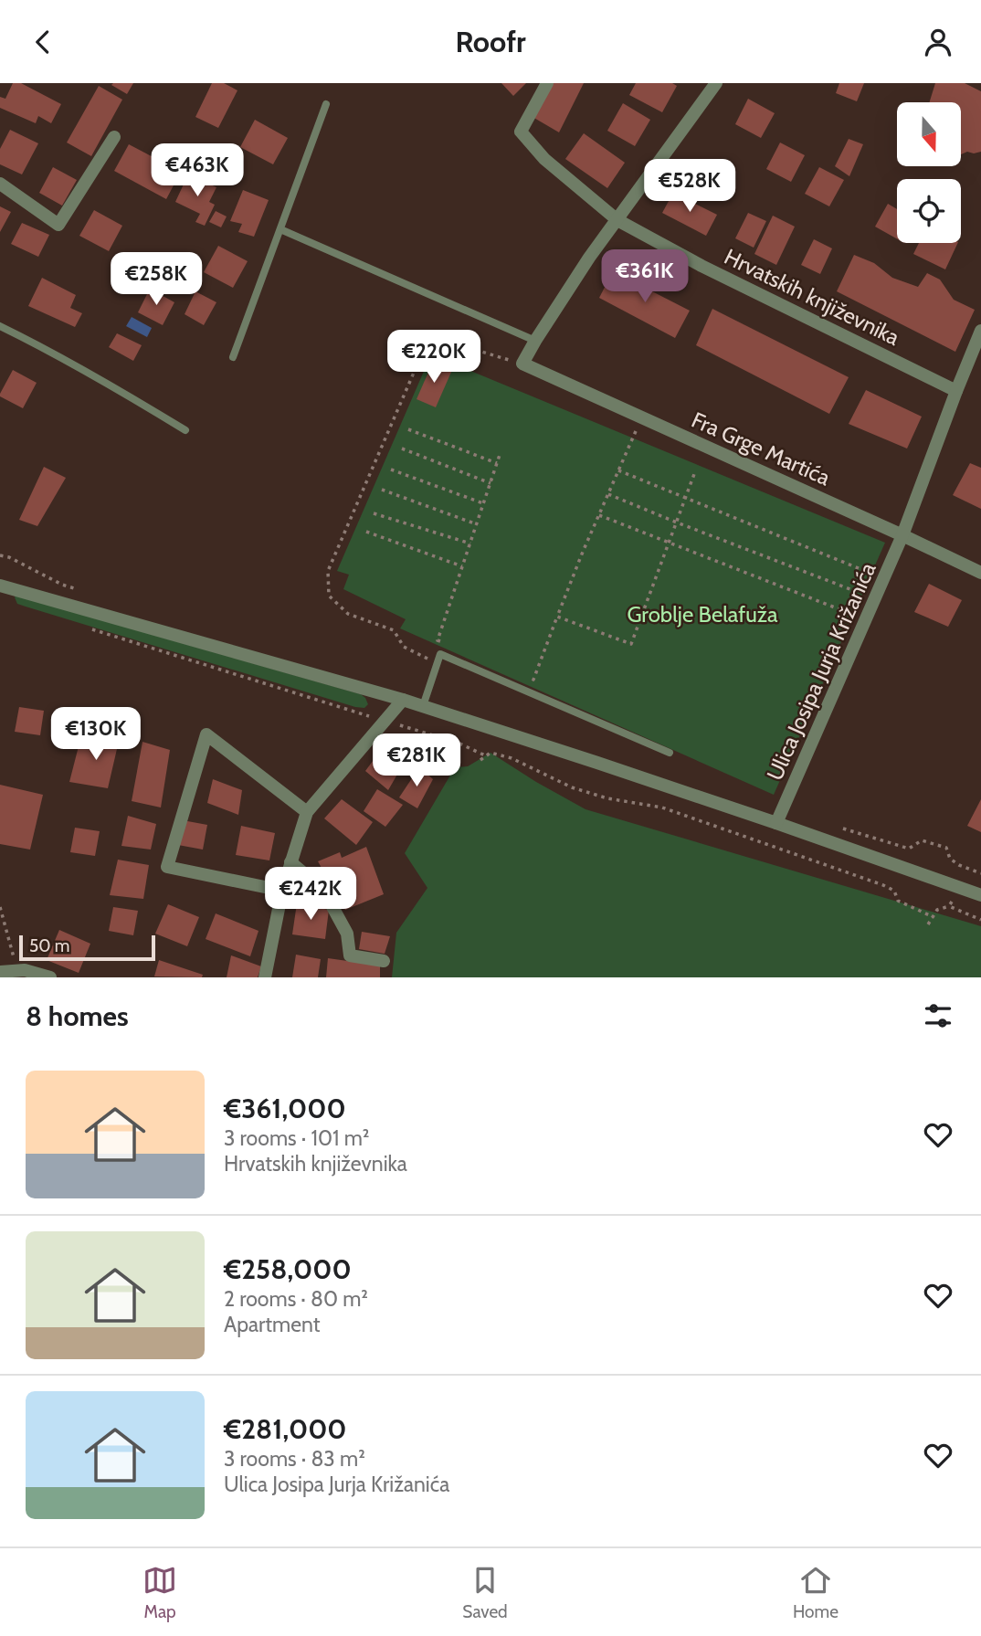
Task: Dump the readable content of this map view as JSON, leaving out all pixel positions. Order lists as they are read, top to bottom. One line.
{"streets":{"street":["Hrvatskih književnika","Fra Grge Martića","Ulica Josipa Jurja Križanića"]},"crossings":[["Hrvatskih književnika","Ulica Josipa Jurja Križanića"],["Fra Grge Martića","Ulica Josipa Jurja Križanića"]],"parks":["Groblje Belafuža"],"scale_bar":"50 m","north":"bottom","page":{"header":"Roofr","price":["€463K","€528K","€361K","€258K","€220K","€130K","€281K","€242K"],"scale":"50 m","heading":"8 homes","list":[{"name":"€361,000","note":"3 rooms · 101 m² · Hrvatskih književnika"},{"name":"€258,000","note":"2 rooms · 80 m² · Apartment"},{"name":"€281,000","note":"3 rooms · 83 m² · Ulica Josipa Jurja Križanića"}],"tabs":["Map","Saved","Home"]}}
